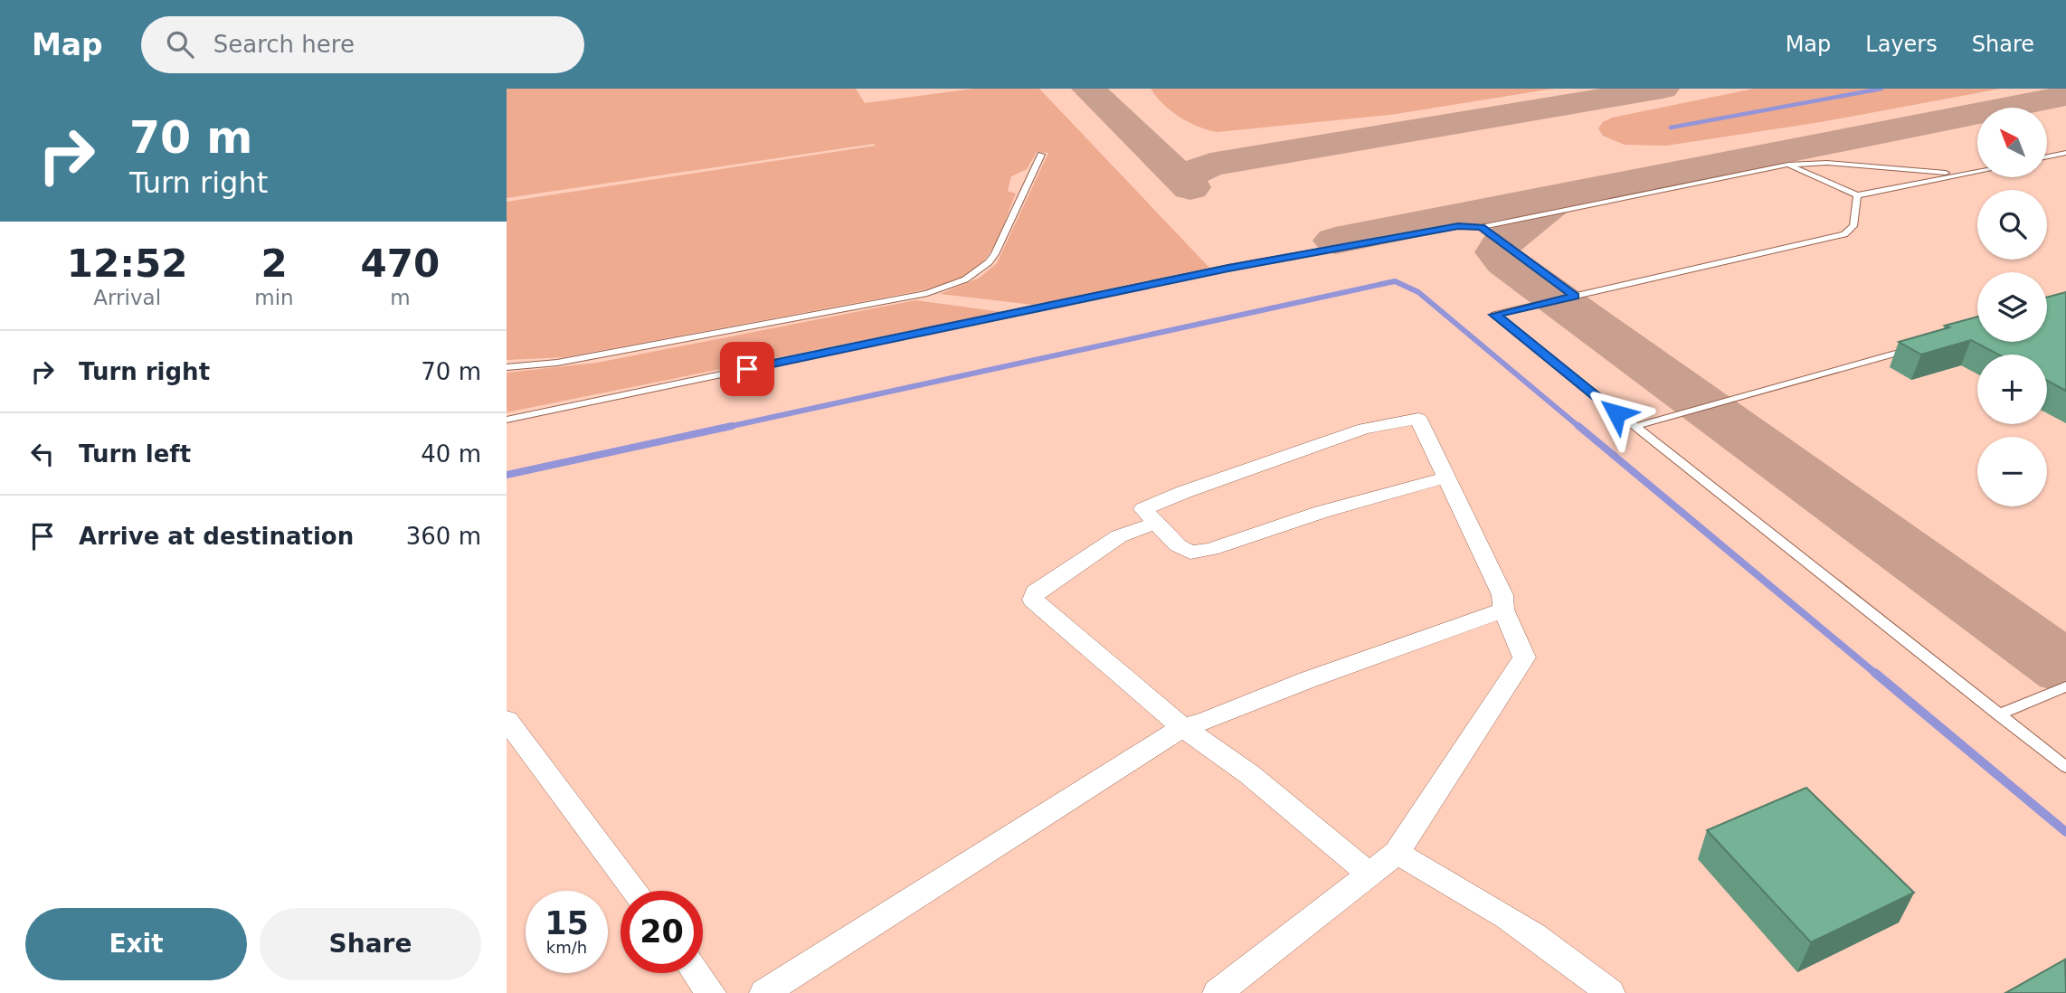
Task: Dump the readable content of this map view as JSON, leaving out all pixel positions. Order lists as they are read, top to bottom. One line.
{"north":"top left","page":{"header":"Map","search":"Search here","nav":["Map","Layers","Share"],"turn":["70 m","Turn right"],"map_buttons":["+","−"],"eta":["12:52","Arrival","2","min","470","m"],"list":[{"name":"Turn right","value":"70 m"},{"name":"Turn left","value":"40 m"},{"name":"Arrive at destination","value":"360 m"}],"speed":"15 km/h","limit":"20","buttons":["Exit","Share"]}}
